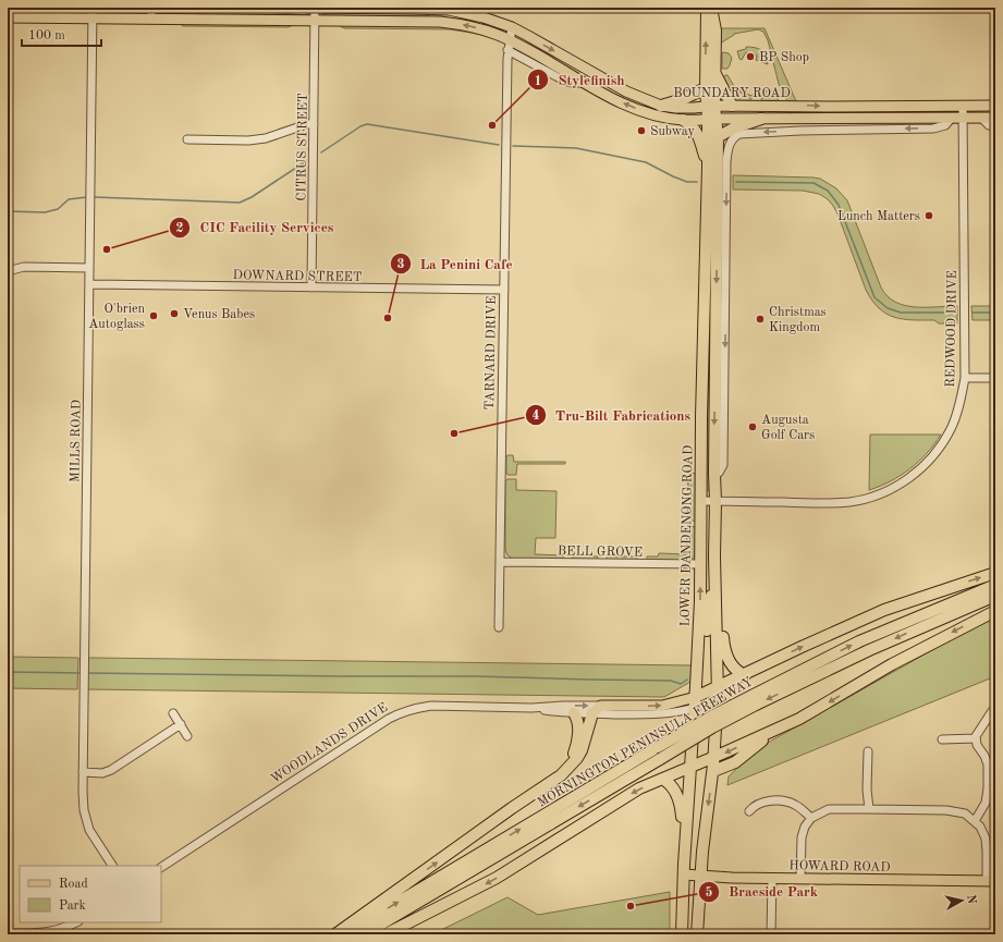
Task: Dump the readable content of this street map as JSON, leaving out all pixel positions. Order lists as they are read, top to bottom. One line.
{"streets":{"highway":["LOWER DANDENONG ROAD","MORNINGTON PENINSULA FREEWAY"],"main road":["BOUNDARY ROAD","WOODLANDS DRIVE","HOWARD ROAD"],"street":["CITRUS STREET","DOWNARD STREET","REDWOOD DRIVE","TARNARD DRIVE","MILLS ROAD","BELL GROVE"]},"crossings":[["BOUNDARY ROAD","CITRUS STREET"],["BOUNDARY ROAD","REDWOOD DRIVE"],["BOUNDARY ROAD","TARNARD DRIVE"],["BOUNDARY ROAD","MILLS ROAD"],["BOUNDARY ROAD","LOWER DANDENONG ROAD"],["CITRUS STREET","DOWNARD STREET"],["DOWNARD STREET","TARNARD DRIVE"],["DOWNARD STREET","MILLS ROAD"],["REDWOOD DRIVE","LOWER DANDENONG ROAD"],["TARNARD DRIVE","BELL GROVE"],["LOWER DANDENONG ROAD","BELL GROVE"],["LOWER DANDENONG ROAD","WOODLANDS DRIVE"],["LOWER DANDENONG ROAD","HOWARD ROAD"]],"places":["BP Shop","Stylefinish","Subway","Lunch Matters","CIC Facility Services","Venus Babes","O'brien Autoglass","La Penini Cafe","Christmas Kingdom","Augusta Golf Cars","Tru-Bilt Fabrications","Braeside Park"],"legend":["Road","Park"],"scale_bar":"100 m","north":"right"}
